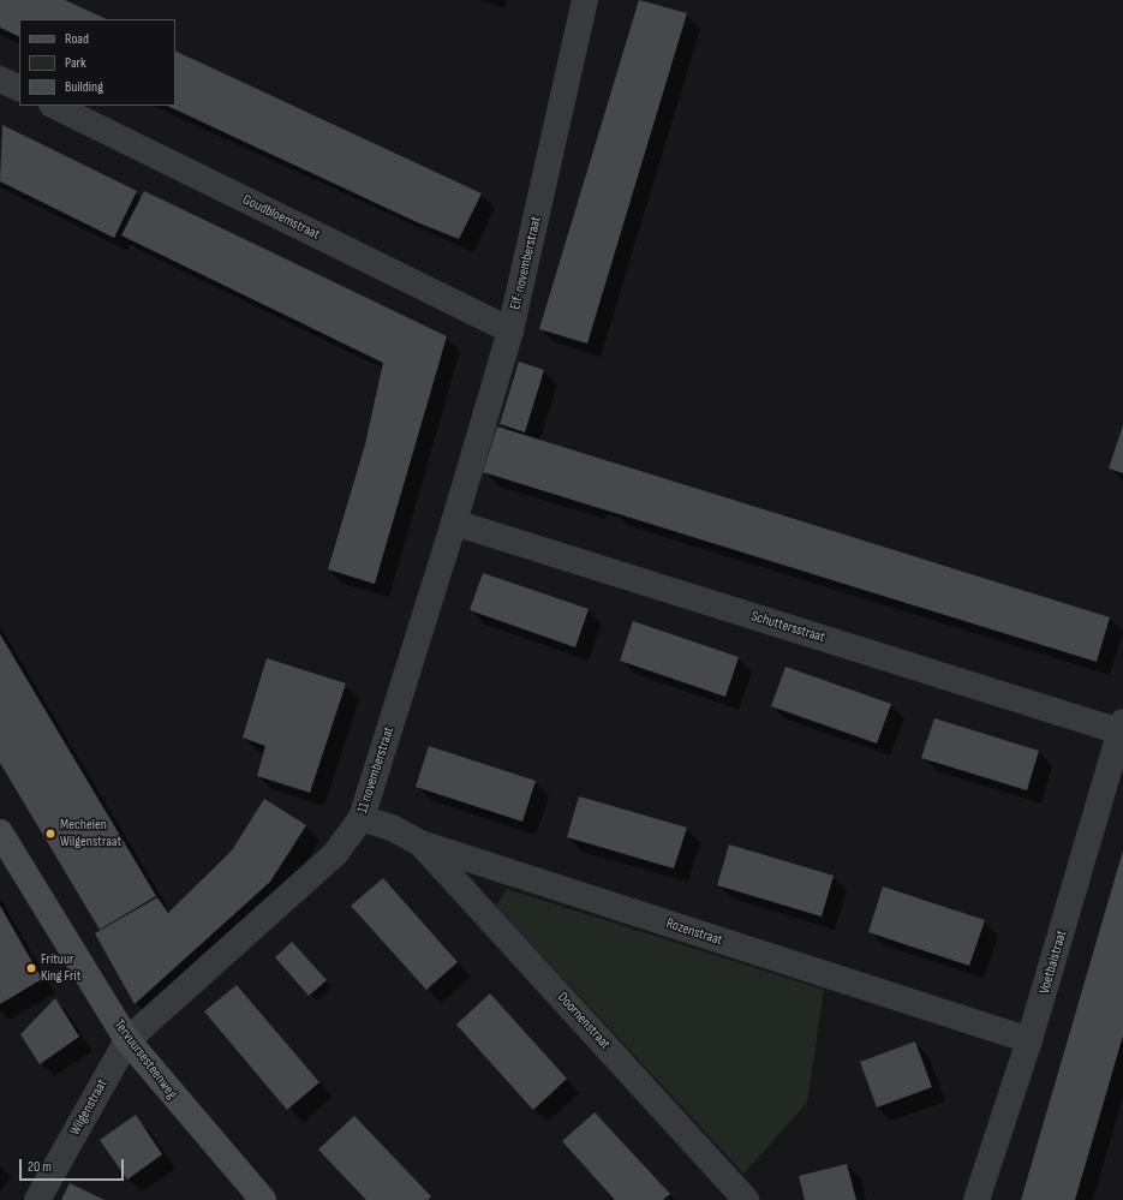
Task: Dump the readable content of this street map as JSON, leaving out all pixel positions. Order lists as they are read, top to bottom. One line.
{"streets":{"street":["Goudbloemstraat","Elf-novemberstraat","Schuttersstraat","11 novemberstraat","Rozenstraat","Voetbalstraat","Doornenstraat","Tervuursesteenweg","Wilgenstraat"]},"crossings":[["Goudbloemstraat","Elf-novemberstraat"],["Elf-novemberstraat","Schuttersstraat"],["Elf-novemberstraat","11 novemberstraat"],["Schuttersstraat","11 novemberstraat"],["Schuttersstraat","Voetbalstraat"],["11 novemberstraat","Rozenstraat"],["11 novemberstraat","Tervuursesteenweg"],["11 novemberstraat","Wilgenstraat"],["Rozenstraat","Voetbalstraat"],["Rozenstraat","Doornenstraat"],["Tervuursesteenweg","Wilgenstraat"]],"places":["Mechelen Wilgenstraat","Frituur King Frit"],"legend":["Road","Park","Building"],"scale_bar":"20 m"}
